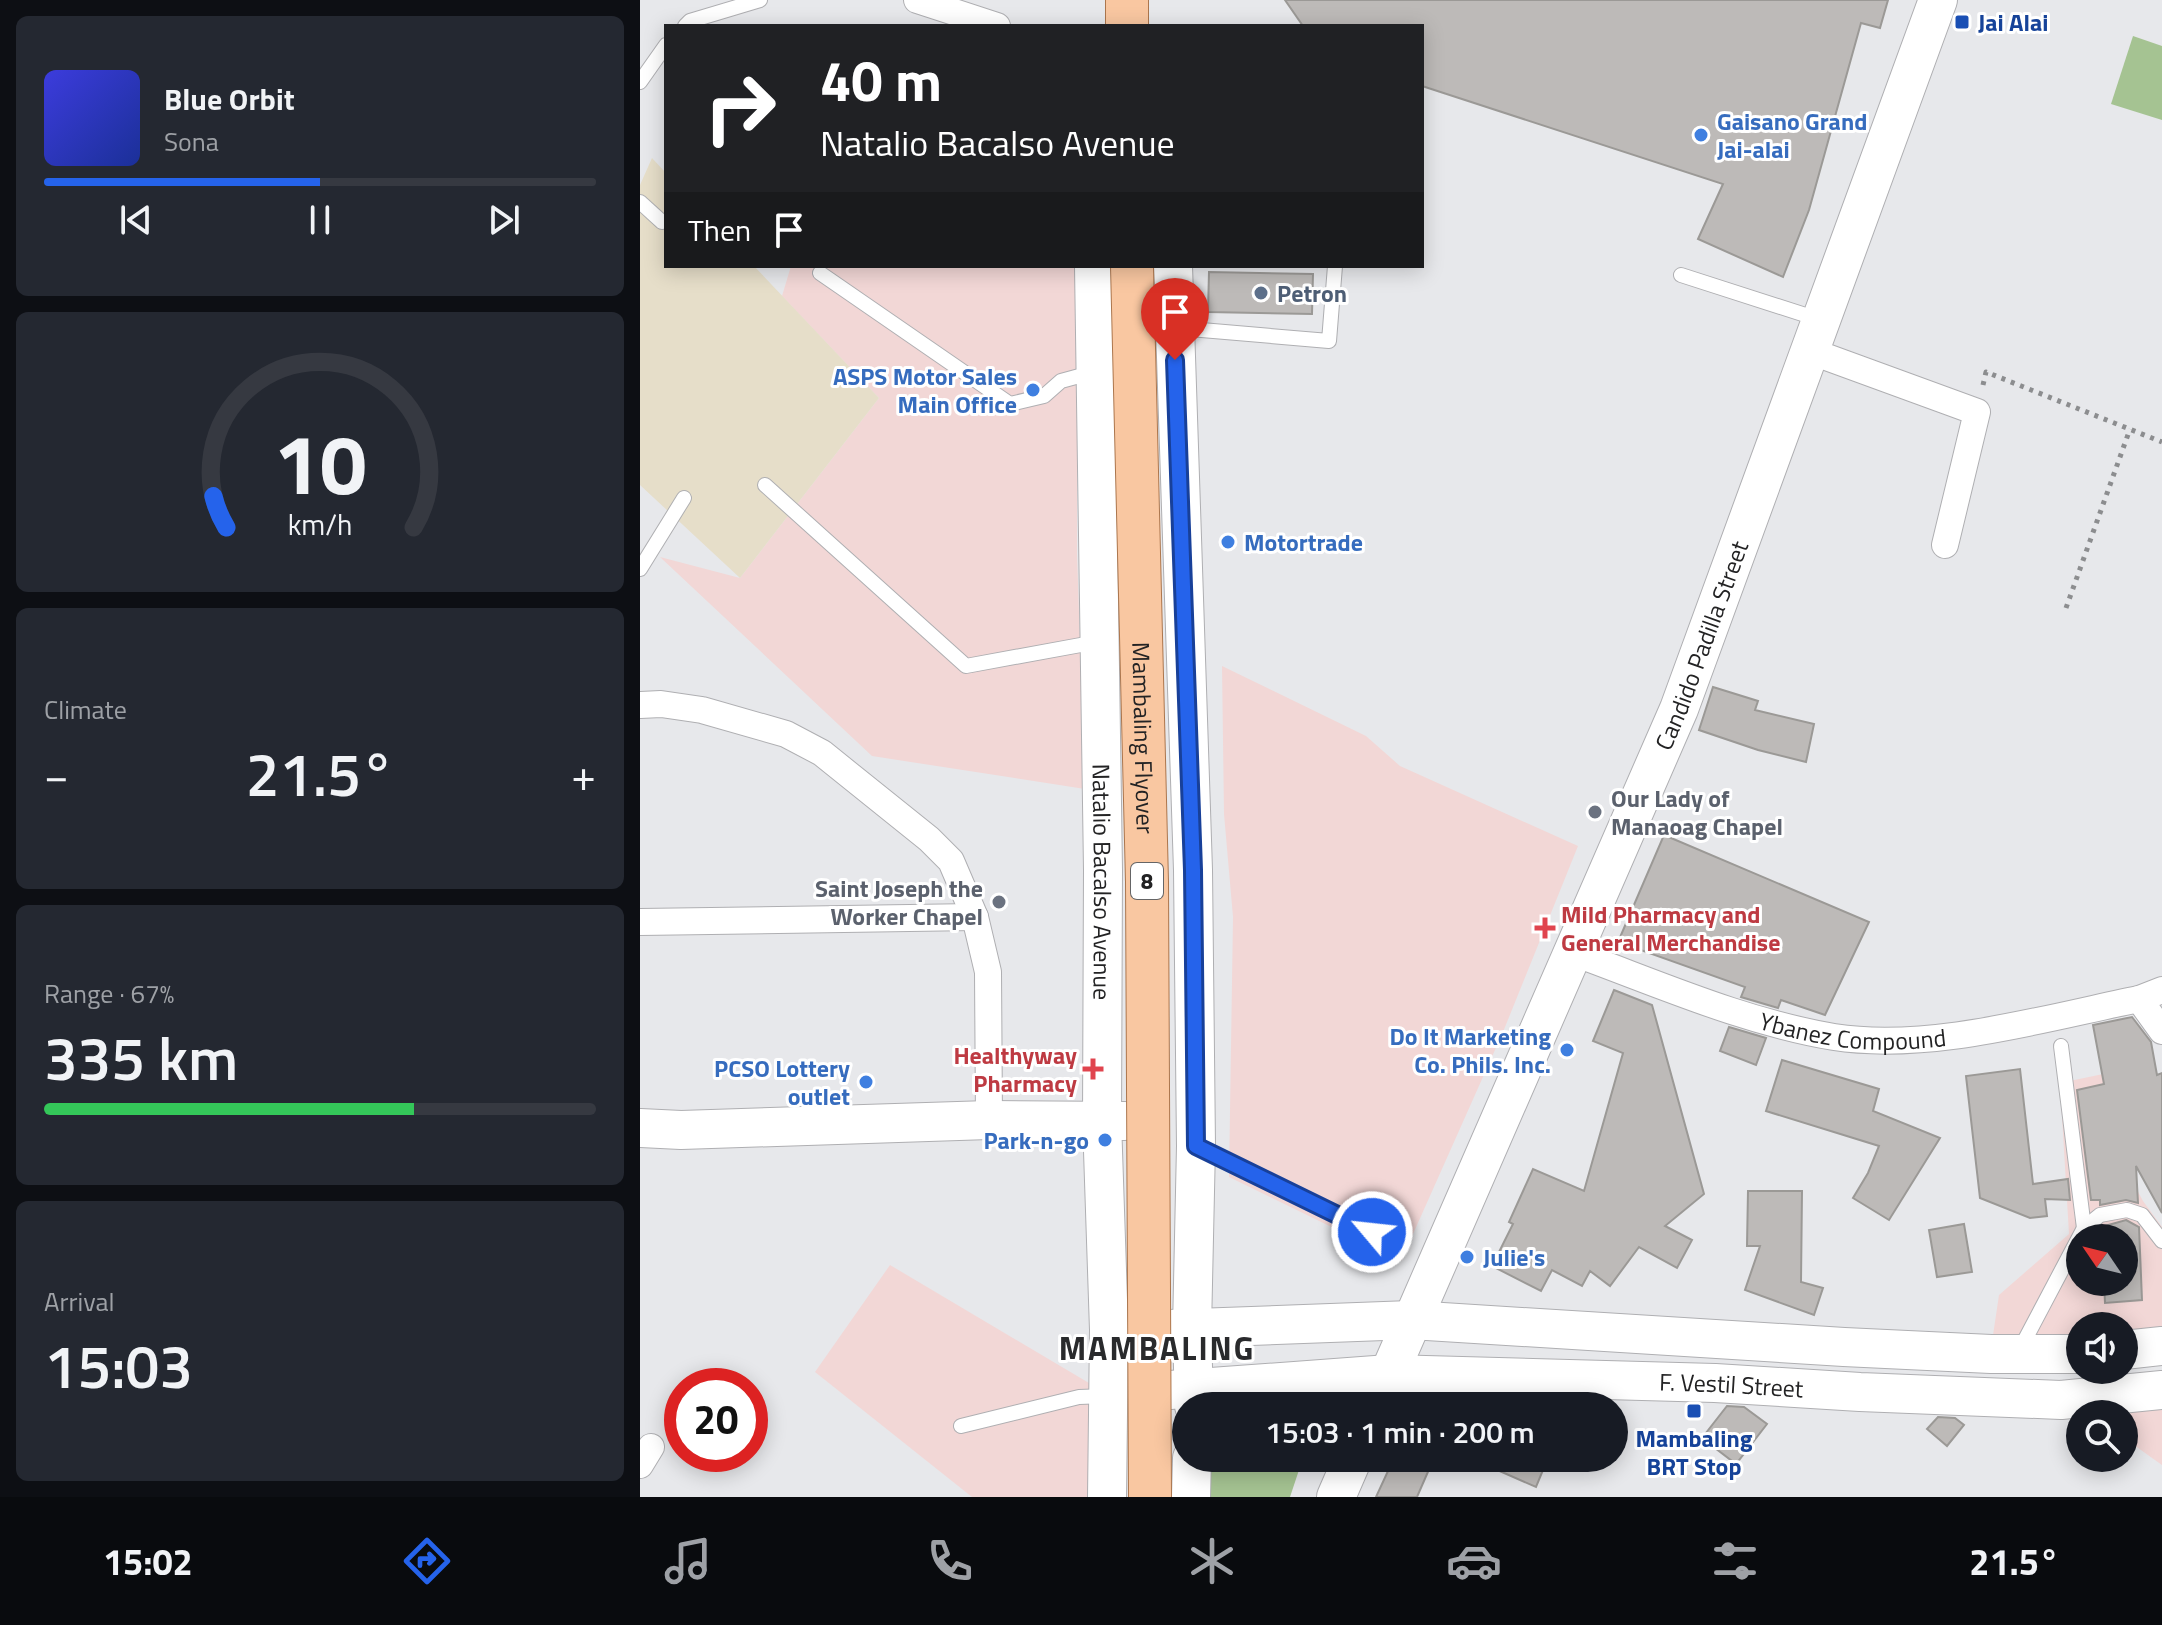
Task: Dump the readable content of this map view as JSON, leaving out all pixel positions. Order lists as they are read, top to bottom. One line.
{"streets":{"main road":["Candido Padilla Street","Mambaling Flyover","8","Natalio Bacalso Avenue","F. Vestil Street"],"street":["Ybanez Compound"]},"crossings":[["Candido Padilla Street","Ybanez Compound"],["Candido Padilla Street","F. Vestil Street"],["8","F. Vestil Street"],["Natalio Bacalso Avenue","F. Vestil Street"]],"districts":["MAMBALING"],"places":{"transit":["Jai Alai","Mambaling BRT Stop"],"other":["Gaisano Grand Jai-alai","Petron","ASPS Motor Sales Main Office","Motortrade","Our Lady of Manaoag Chapel","Saint Joseph the Worker Chapel","Do It Marketing Co. Phils. Inc.","PCSO Lottery outlet","Park-n-go","Julie's"],"health":["Mild Pharmacy and General Merchandise","Healthyway Pharmacy"]},"north":"top left","page":{"turn":["40 m","Natalio Bacalso Avenue"],"song":["Blue Orbit","Sona"],"then":"Then","tile":["Climate",["Range · 67%","335 km"],["Arrival","15:03"]],"heat":["−","21.5°","+"],"limit":"20","trip":"15:03 · 1 min · 200 m","tabs":["15:02","21.5°"],"gauge":["10","km/h"]}}
